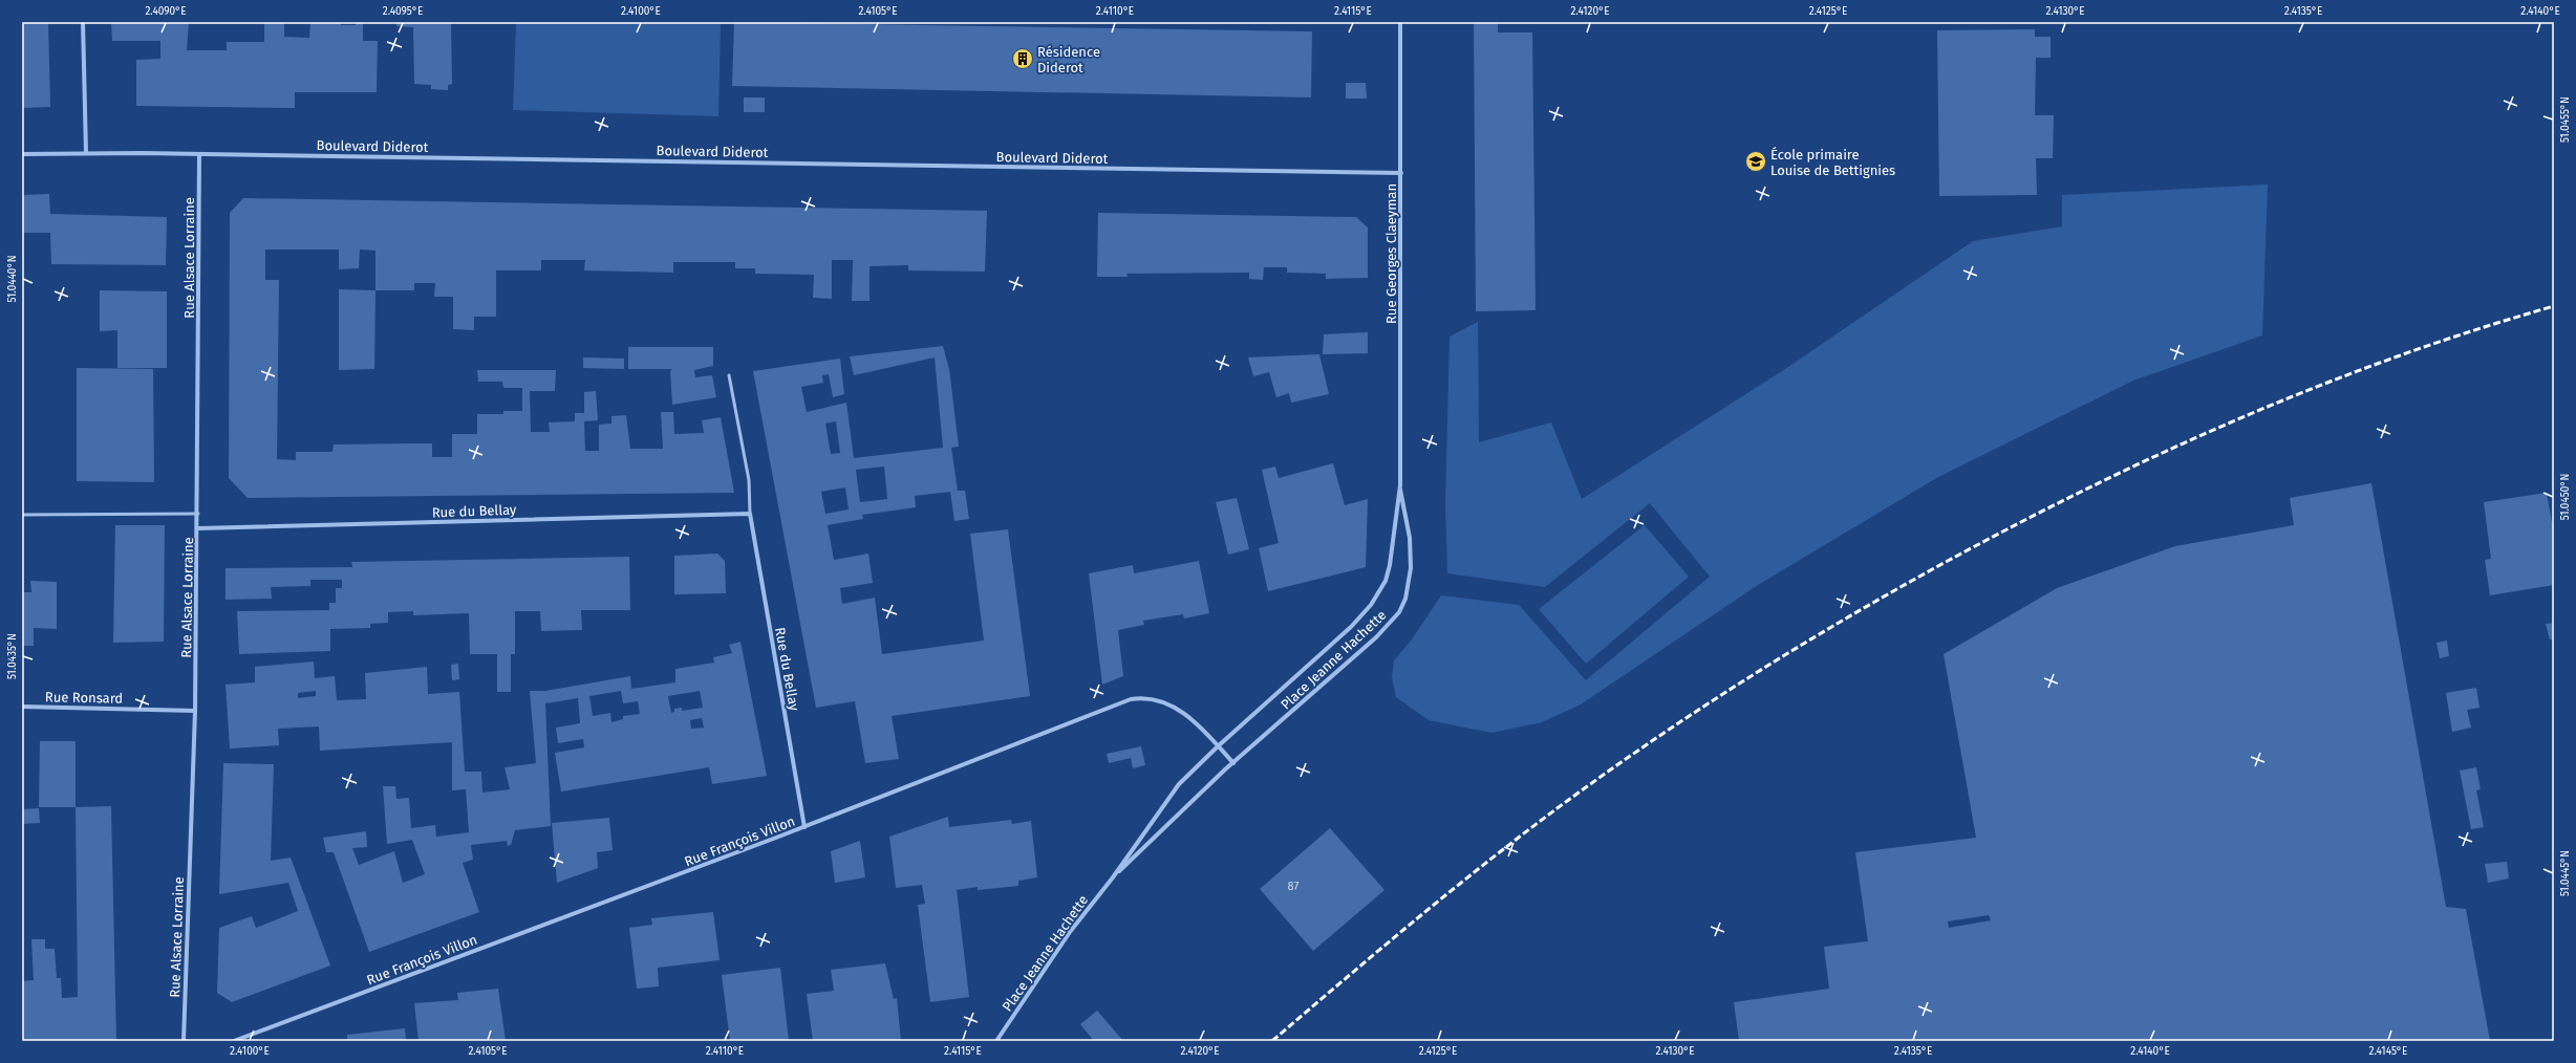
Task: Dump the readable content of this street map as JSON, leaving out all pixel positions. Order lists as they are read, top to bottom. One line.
{"streets":{"street":["Boulevard Diderot","Rue Georges Claeyman","Rue Alsace Lorraine","Rue du Bellay","Place Jeanne Hachette","Rue Ronsard","Rue François Villon"]},"crossings":[["Boulevard Diderot","Rue Georges Claeyman"],["Boulevard Diderot","Rue Alsace Lorraine"],["Rue Georges Claeyman","Place Jeanne Hachette"],["Rue Alsace Lorraine","Rue du Bellay"],["Rue Alsace Lorraine","Rue Ronsard"],["Rue du Bellay","Rue François Villon"],["Place Jeanne Hachette","Rue François Villon"]],"places":{"building":["Résidence Diderot"],"school or university":["École primaire Louise de Bettignies"]},"house_numbers":["87"],"coordinates":["2.4090°E","2.4095°E","2.4100°E","2.4105°E","2.4110°E","2.4115°E","2.4120°E","2.4125°E","2.4130°E","2.4135°E","2.4140°E","51.0455°N","51.0440°N","51.0450°N","51.0435°N","51.0445°N","2.4145°E"]}
